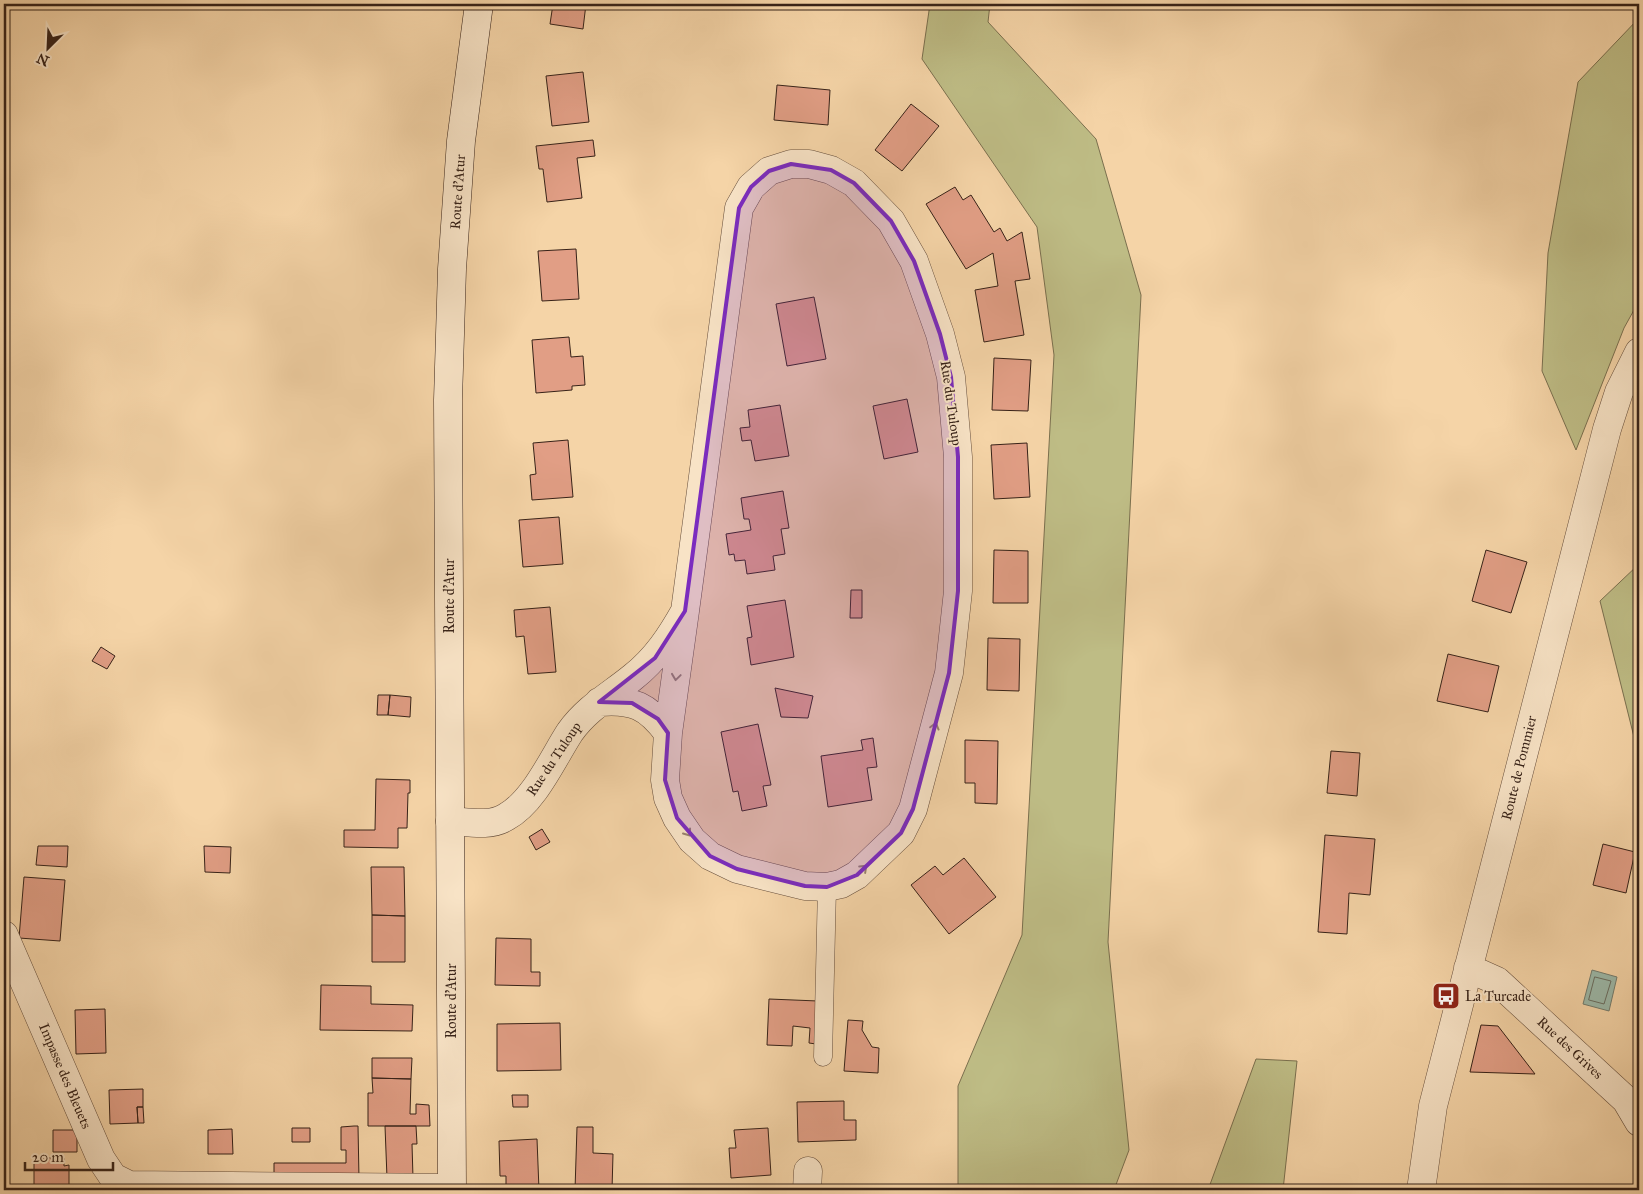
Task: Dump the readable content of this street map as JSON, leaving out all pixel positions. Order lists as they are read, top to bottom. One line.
{"streets":{"street":["Route d'Atur","Rue du Tuloup","Route de Pommier","Rue des Grives","Impasse des Bleuets"]},"crossings":[["Route d'Atur","Rue du Tuloup"],["Route d'Atur","Impasse des Bleuets"],["Route de Pommier","Rue des Grives"]],"places":{"bus stop":["La Turcade"]},"scale_bar":"20 m","north":"bottom left"}
